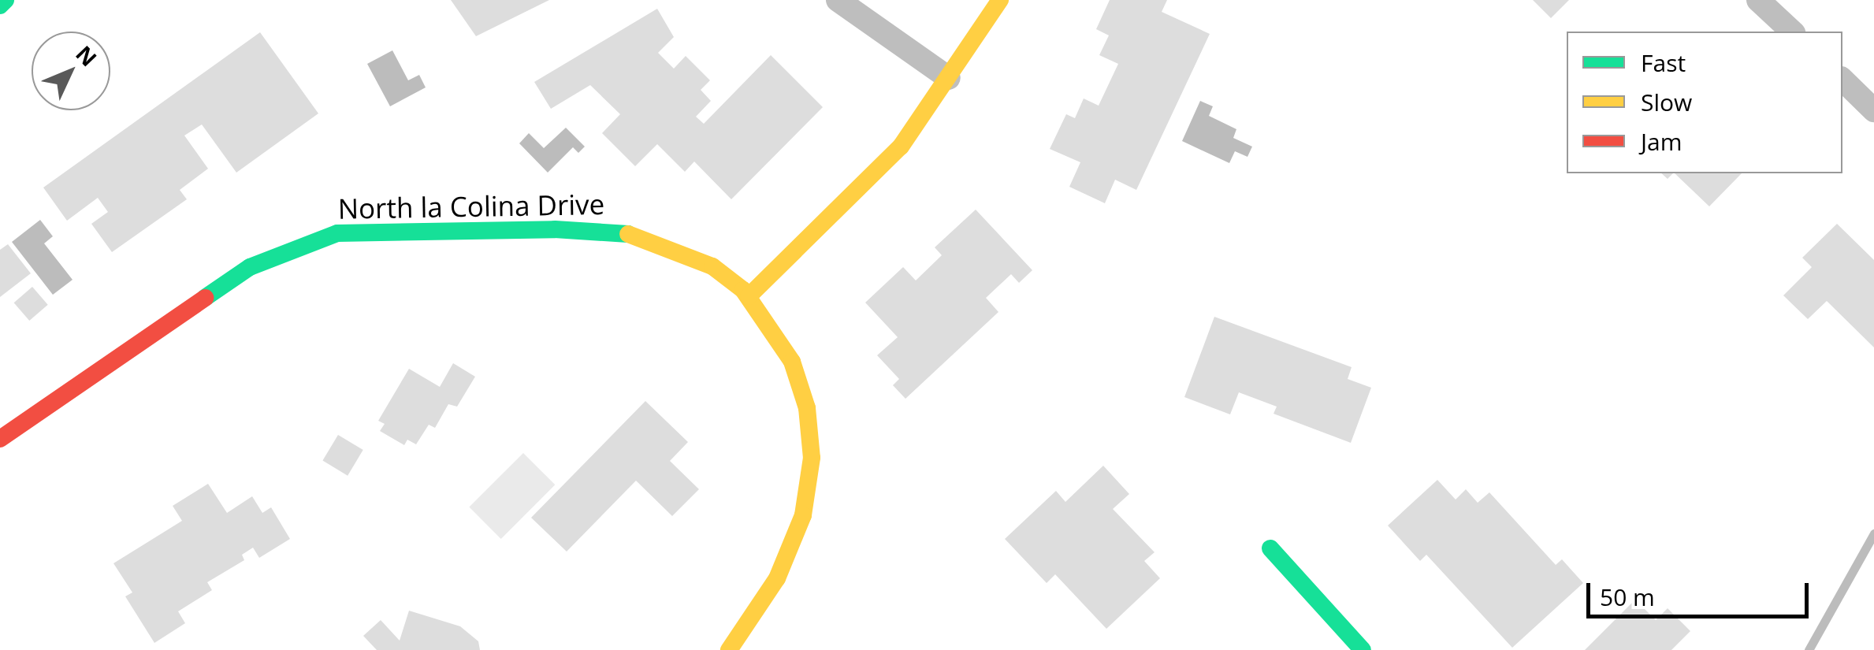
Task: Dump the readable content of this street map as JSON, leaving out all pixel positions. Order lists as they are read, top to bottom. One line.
{"streets":{"street":["North la Colina Drive"]},"legend":["Fast","Slow","Jam"],"scale_bar":"50 m","north":"top right"}
